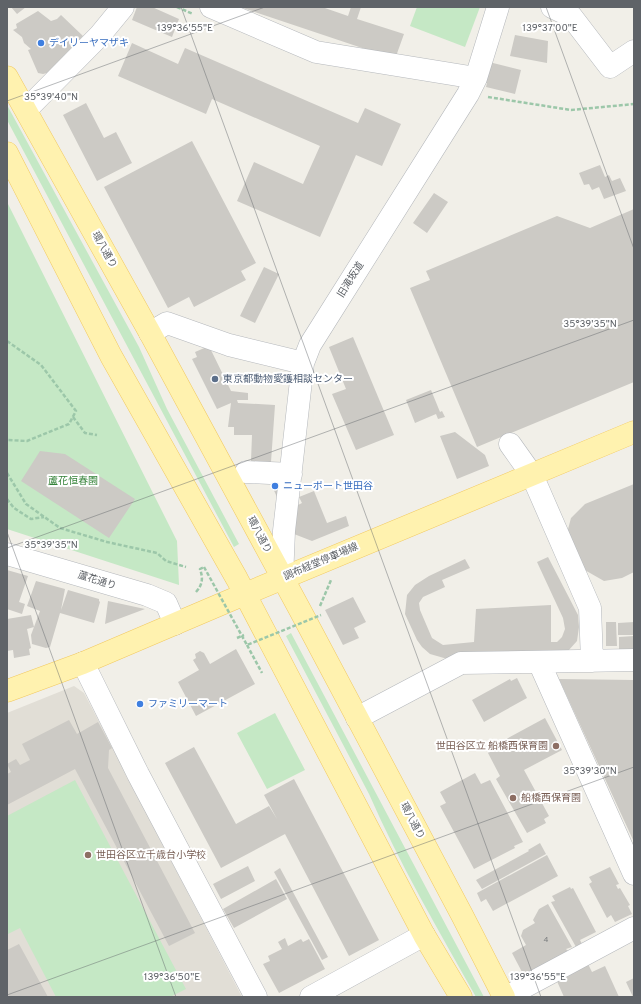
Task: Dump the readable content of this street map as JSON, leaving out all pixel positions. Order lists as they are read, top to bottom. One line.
{"streets":{"main road":["環八通り","調布経堂停車場線"],"street":["旧滝坂道","蘆花通り"]},"crossings":[["環八通り","旧滝坂道"],["環八通り","調布経堂停車場線"],["旧滝坂道","調布経堂停車場線"],["調布経堂停車場線","蘆花通り"]],"parks":["蘆花恒春園"],"places":["デイリーヤマザキ","東京都動物愛護相談センター","ニューポート世田谷","ファミリーマート","世田谷区立 船橋西保育園","船橋西保育園","世田谷区立千歳台小学校"],"house_numbers":["4"],"coordinates":["139°36'55\"E","139°37'00\"E","35°39'40\"N","35°39'35\"N","35°39'30\"N","139°36'50\"E"]}
